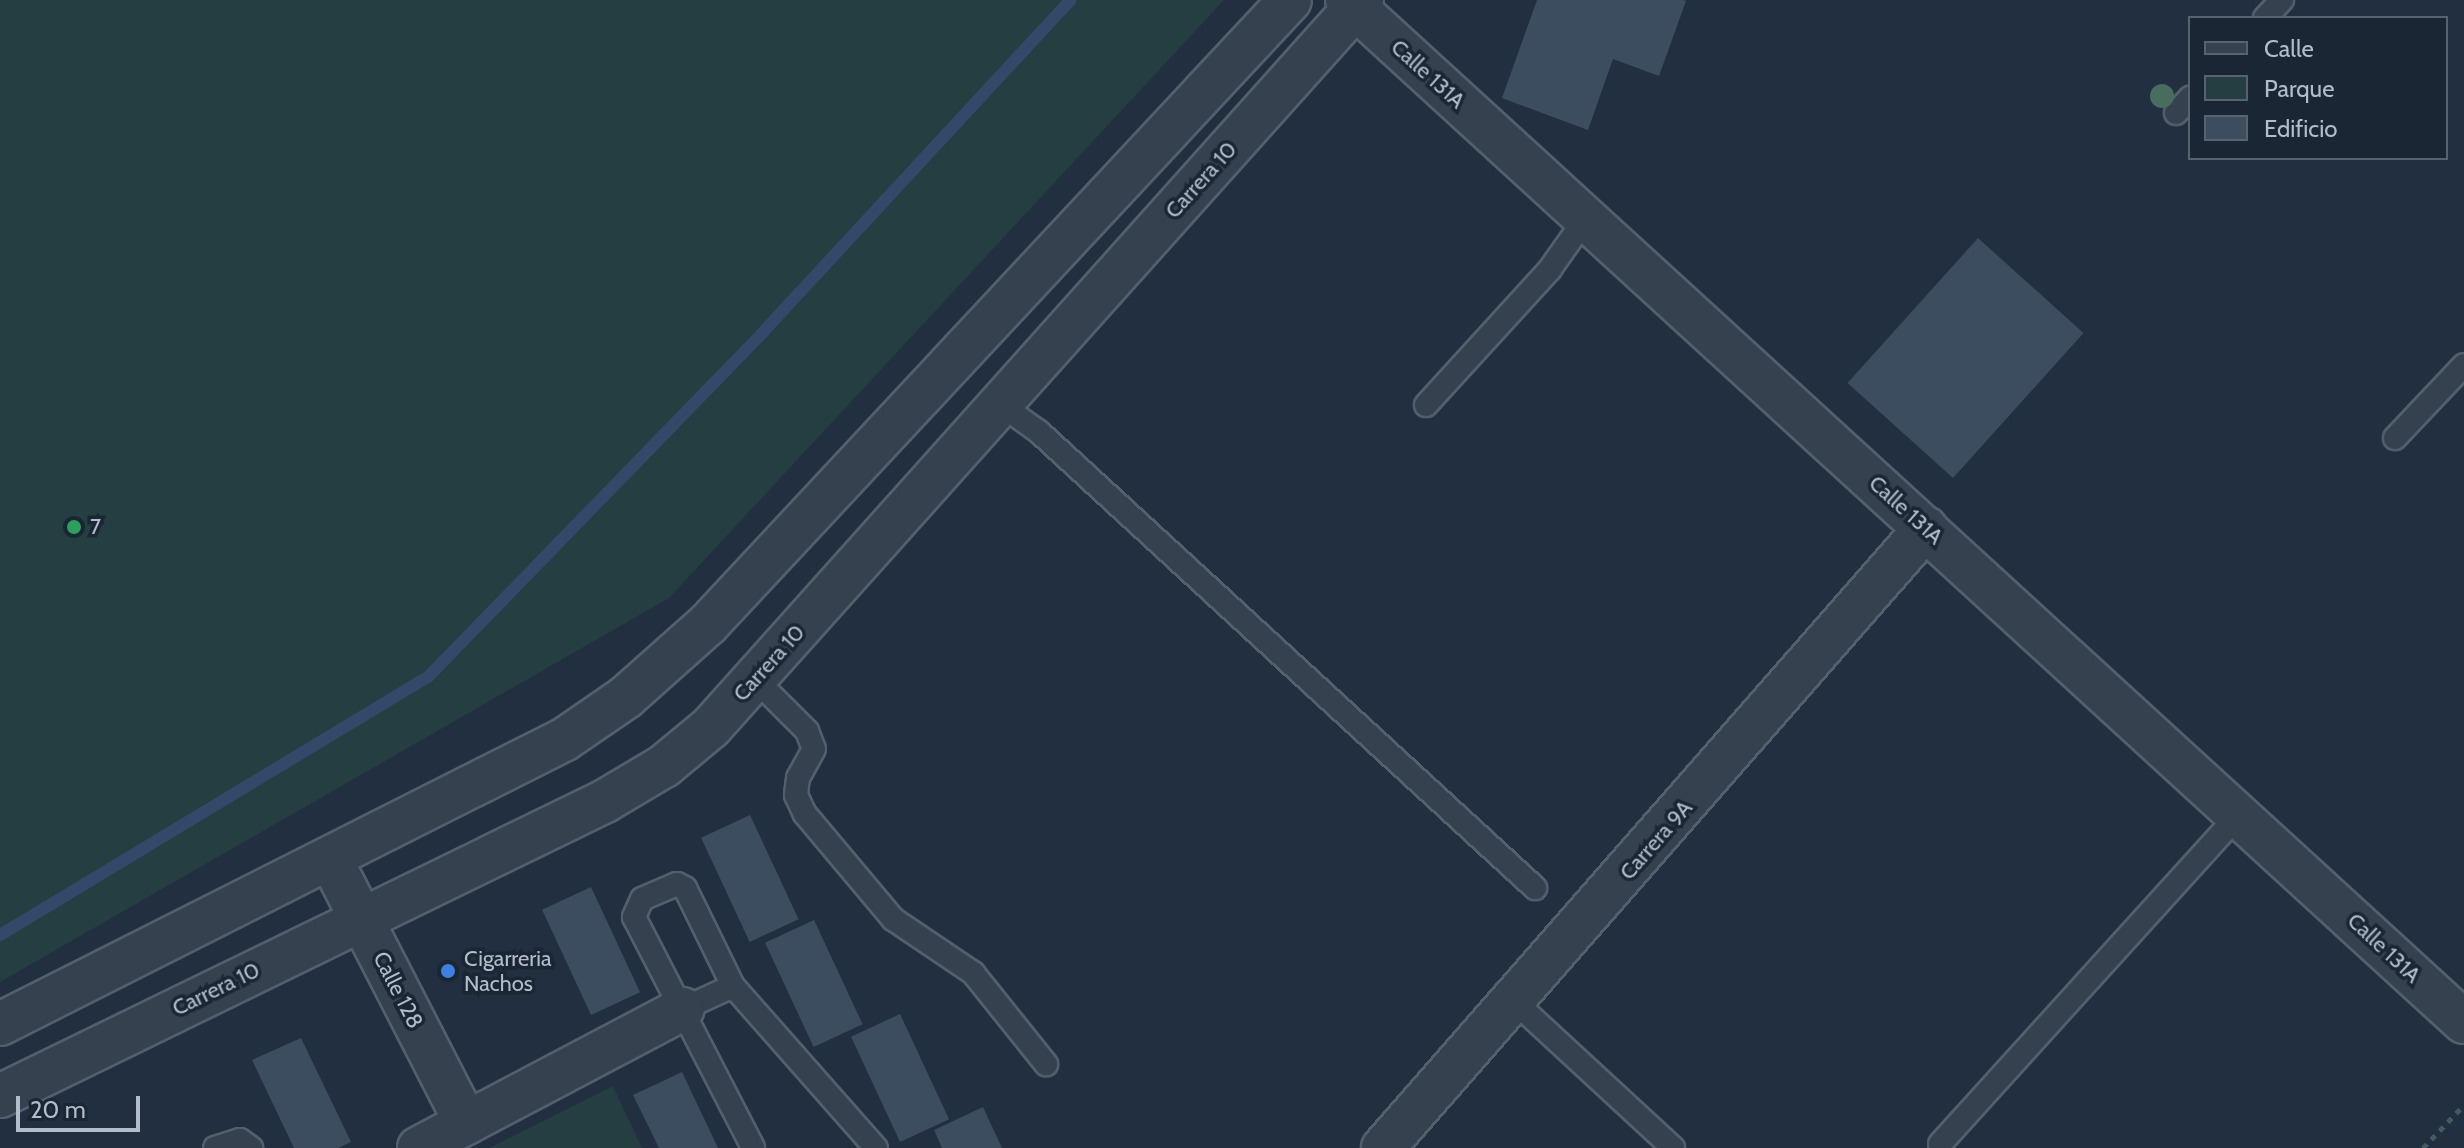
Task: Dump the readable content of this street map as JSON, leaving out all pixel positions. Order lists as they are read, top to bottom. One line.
{"streets":{"street":["Calle 131A","Carrera 10","Carrera 9A","Calle 128"]},"crossings":[["Calle 131A","Carrera 10"],["Calle 131A","Carrera 9A"],["Carrera 10","Calle 128"]],"places":["7","Cigarreria Nachos"],"legend":["Calle","Parque","Edificio"],"scale_bar":"20 m"}
